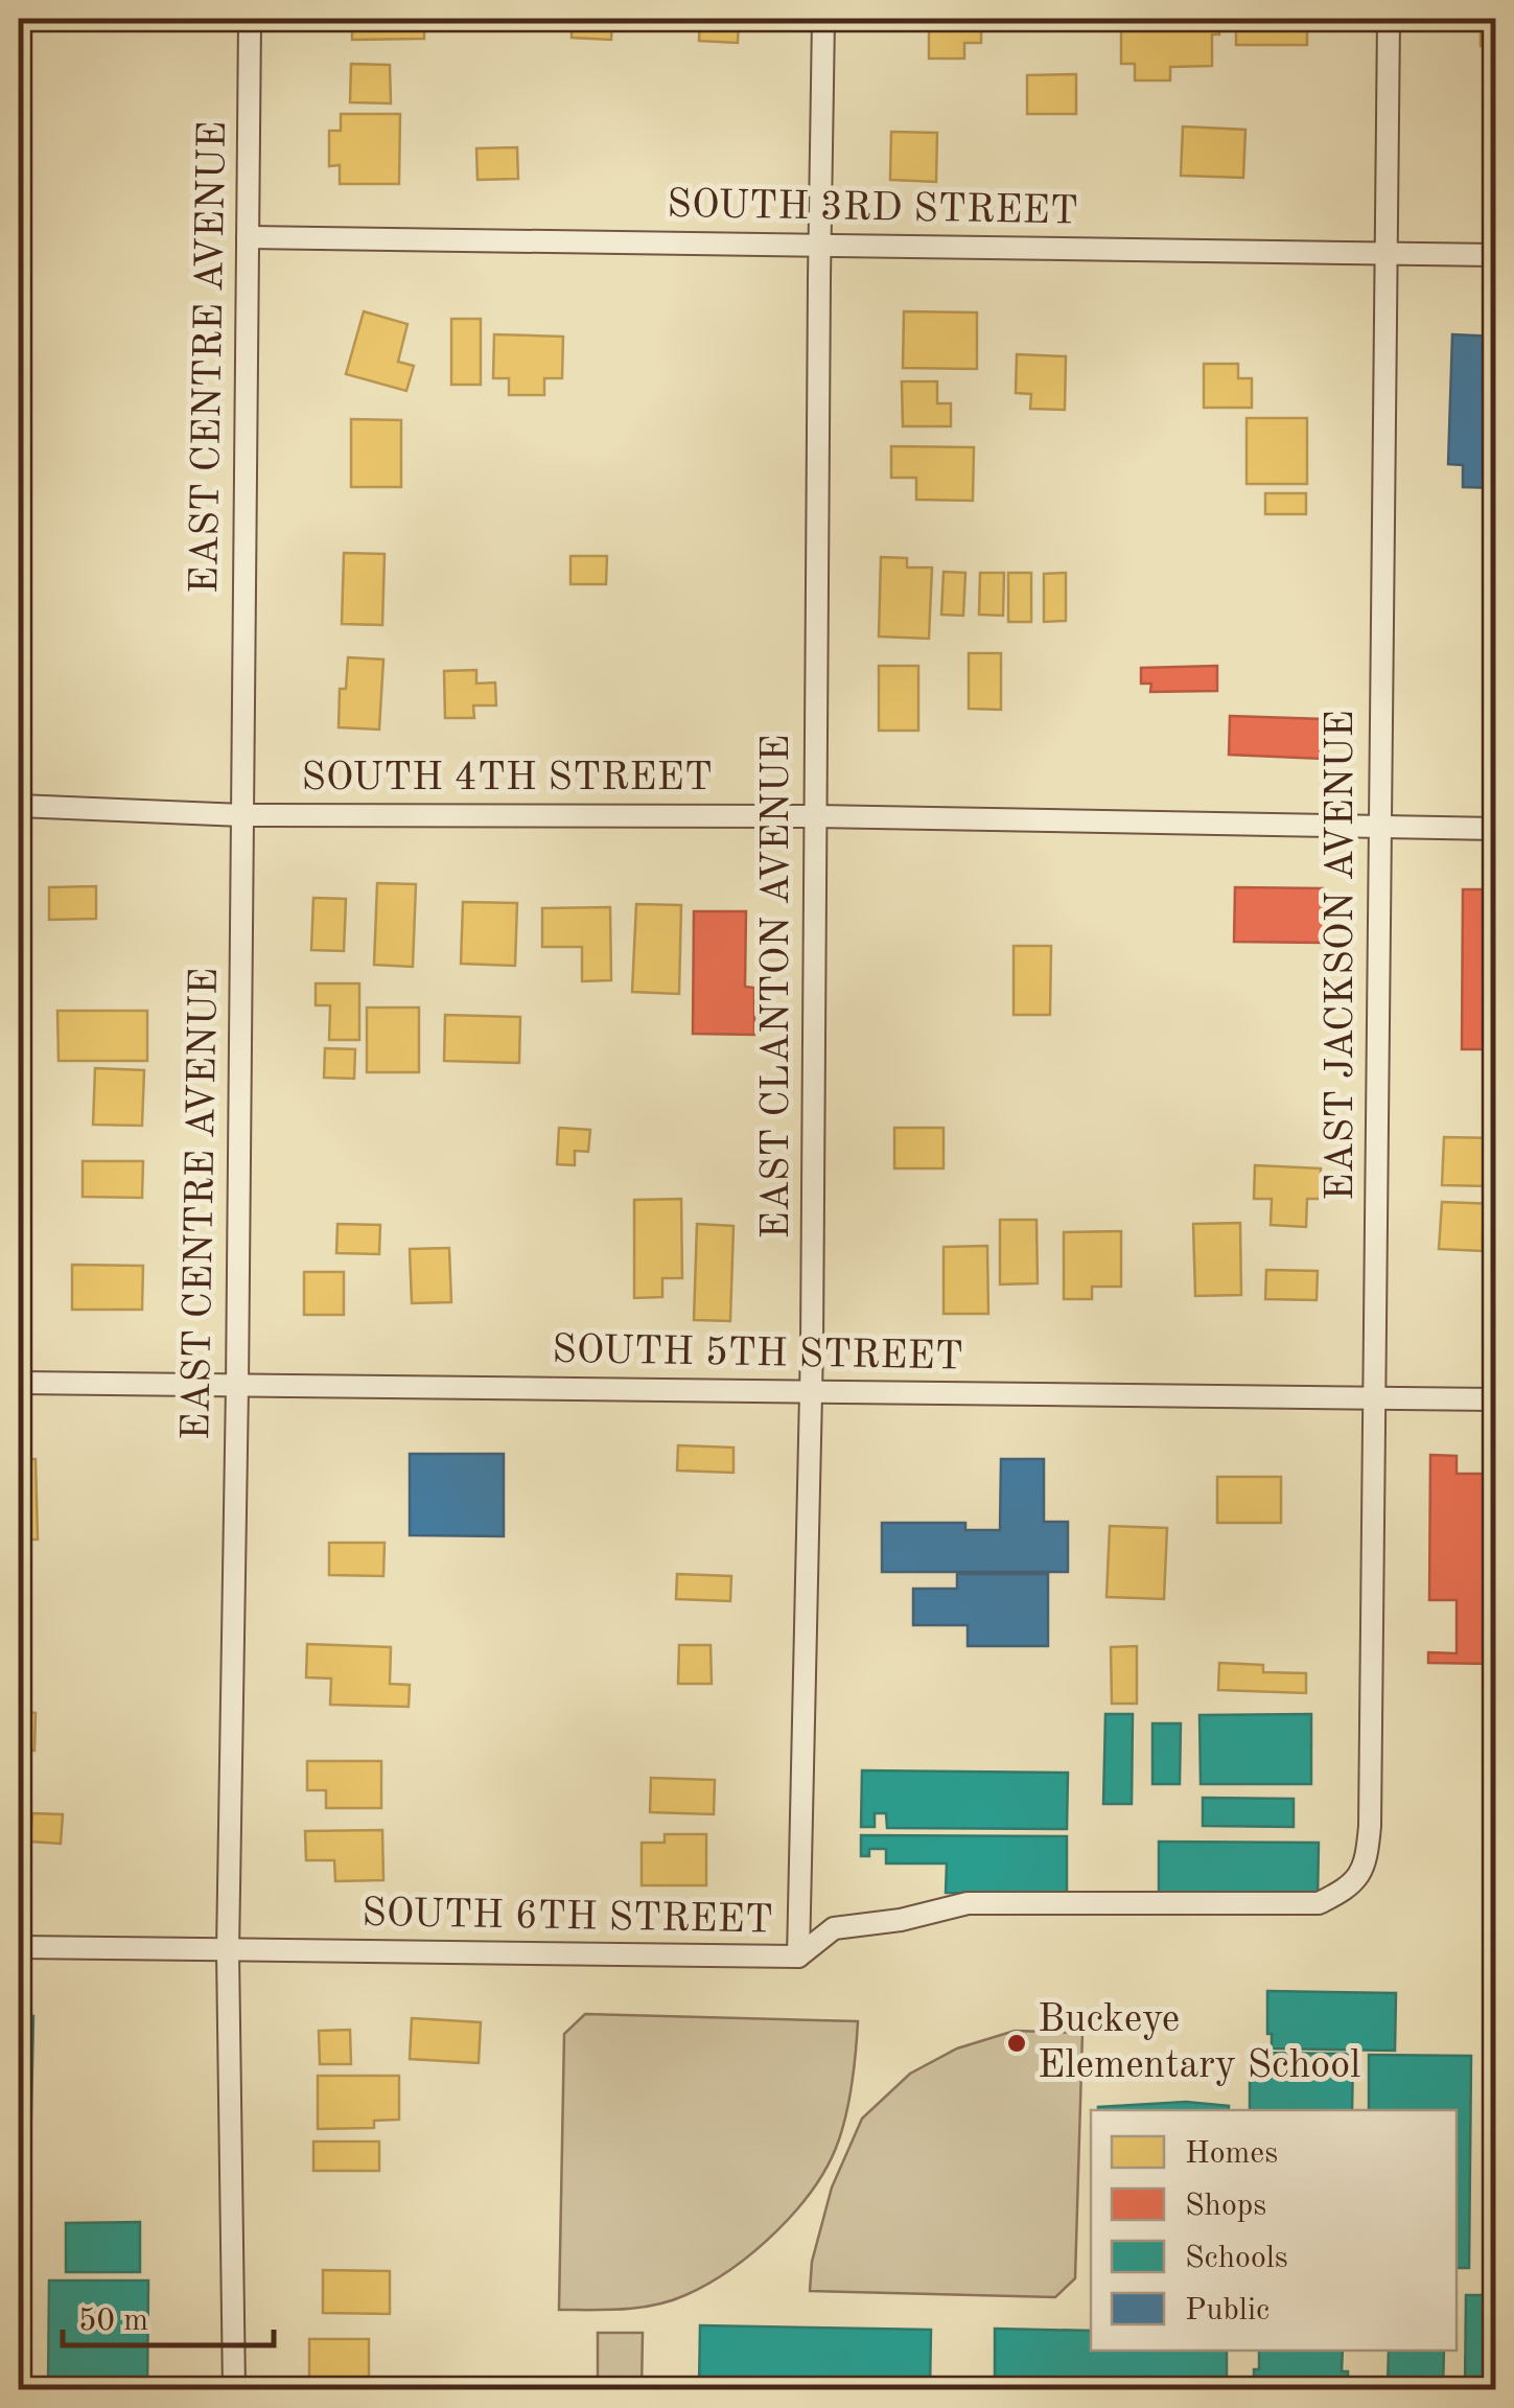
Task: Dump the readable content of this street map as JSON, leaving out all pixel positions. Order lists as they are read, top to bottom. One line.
{"streets":{"street":["SOUTH 3RD STREET","EAST CENTRE AVENUE","SOUTH 4TH STREET","EAST JACKSON AVENUE","EAST CLANTON AVENUE","SOUTH 5TH STREET","SOUTH 6TH STREET"]},"crossings":[["SOUTH 3RD STREET","EAST CENTRE AVENUE"],["SOUTH 3RD STREET","EAST JACKSON AVENUE"],["SOUTH 3RD STREET","EAST CLANTON AVENUE"],["EAST CENTRE AVENUE","SOUTH 4TH STREET"],["EAST CENTRE AVENUE","SOUTH 5TH STREET"],["EAST CENTRE AVENUE","SOUTH 6TH STREET"],["SOUTH 4TH STREET","EAST JACKSON AVENUE"],["SOUTH 4TH STREET","EAST CLANTON AVENUE"],["EAST JACKSON AVENUE","SOUTH 5TH STREET"],["EAST JACKSON AVENUE","SOUTH 6TH STREET"],["EAST CLANTON AVENUE","SOUTH 5TH STREET"],["EAST CLANTON AVENUE","SOUTH 6TH STREET"]],"places":["Buckeye Elementary School"],"legend":["Homes","Shops","Schools","Public"],"scale_bar":"50 m"}
